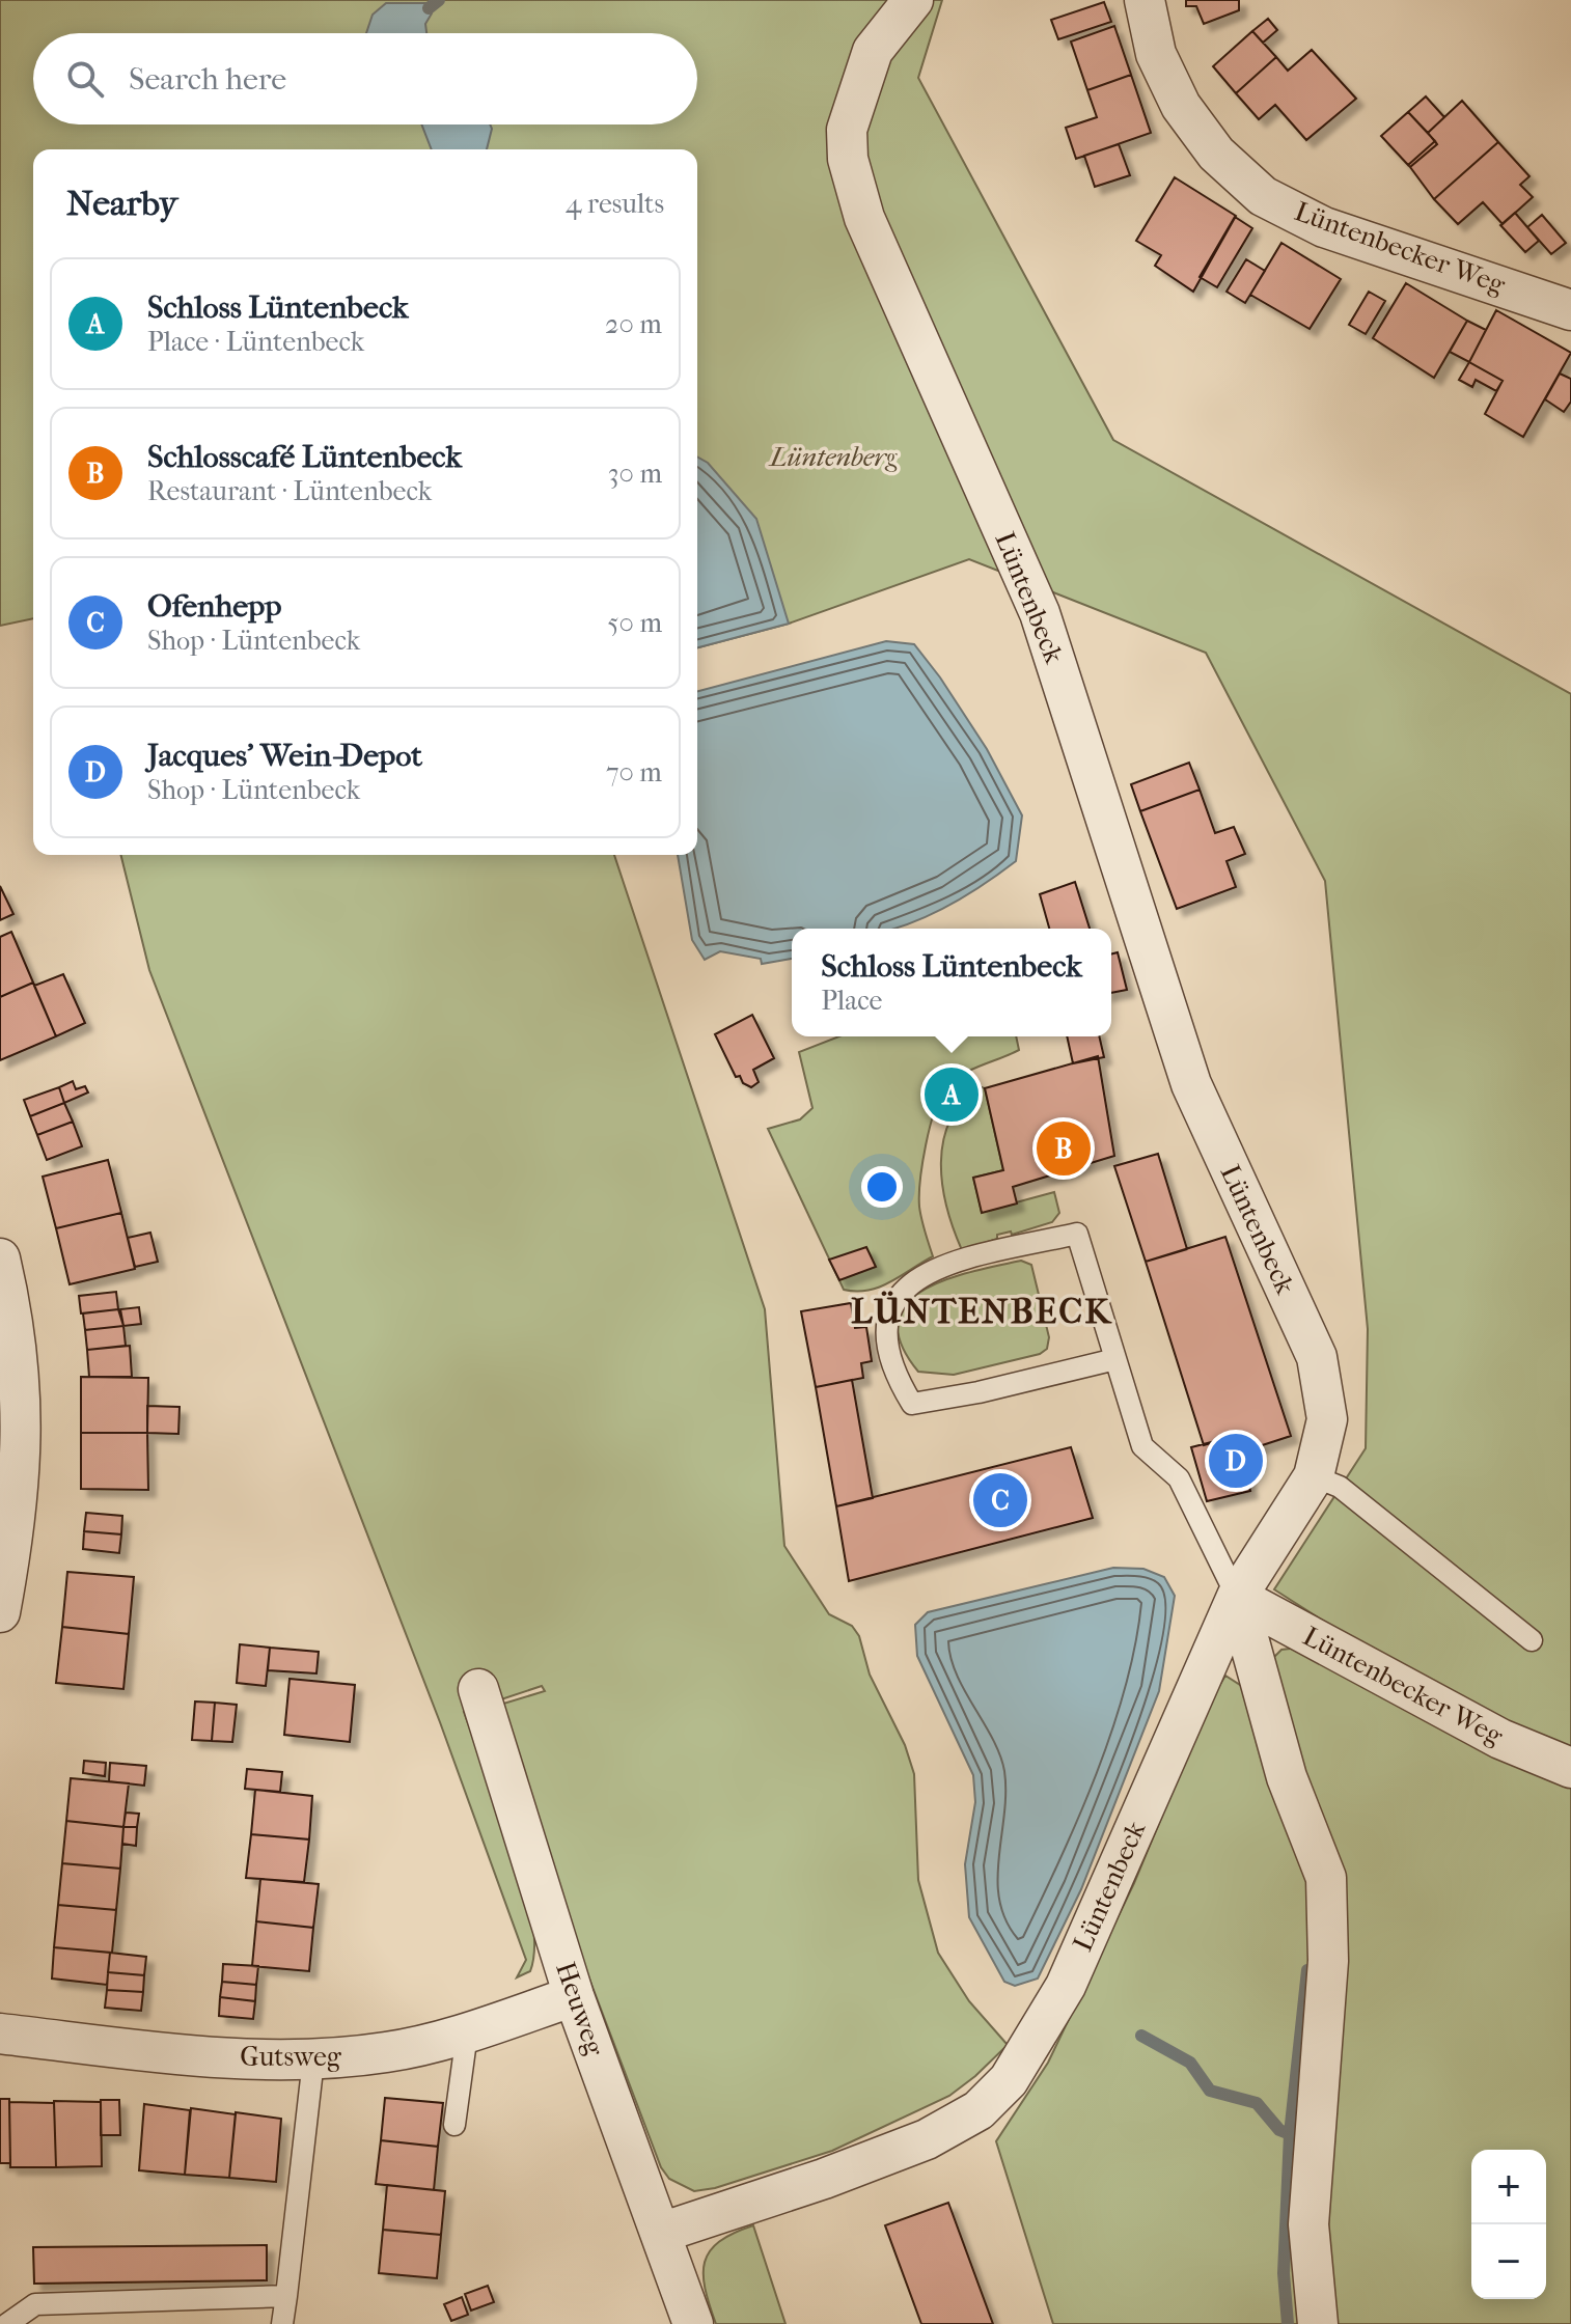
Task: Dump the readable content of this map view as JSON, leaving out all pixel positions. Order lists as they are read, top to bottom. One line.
{"streets":{"street":["Lüntenbecker Weg","Lüntenbeck","Heuweg","Gutsweg"]},"crossings":[["Lüntenbecker Weg","Lüntenbeck"],["Lüntenbeck","Heuweg"],["Heuweg","Gutsweg"]],"districts":["LÜNTENBECK"],"parks":["Lüntenberg"],"page":{"search":"Search here","heading":["Nearby","4 results"],"list":[{"mark":"A","name":"Schloss Lüntenbeck","note":"Place · Lüntenbeck","value":"20 m"},{"mark":"B","name":"Schlosscafé Lüntenbeck","note":"Restaurant · Lüntenbeck","value":"30 m"},{"mark":"C","name":"Ofenhepp","note":"Shop · Lüntenbeck","value":"50 m"},{"mark":"D","name":"Jacques' Wein-Depot","note":"Shop · Lüntenbeck","value":"70 m"}],"popup":["Schloss Lüntenbeck","Place"],"pins":["A","B","D","C"],"map_buttons":["+","−"]}}
